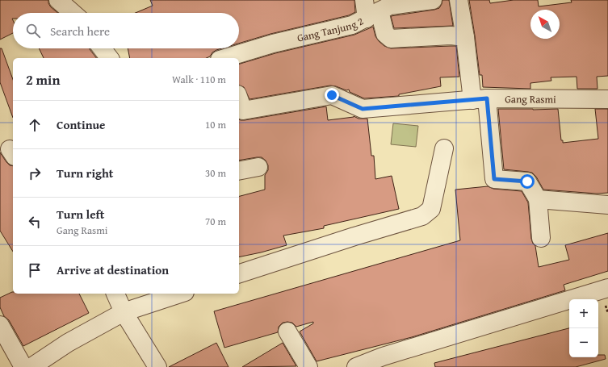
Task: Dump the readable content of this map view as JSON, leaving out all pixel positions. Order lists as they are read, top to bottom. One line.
{"streets":{"street":["Gang Tanjung 2","Gang Rasmi"]},"north":"top left","page":{"search":"Search here","heading":["2 min","Walk · 110 m"],"list":[["Continue","10 m"],["Turn right","30 m"],["Turn left","Gang Rasmi","70 m"],"Arrive at destination"],"map_buttons":["+","−"]}}
